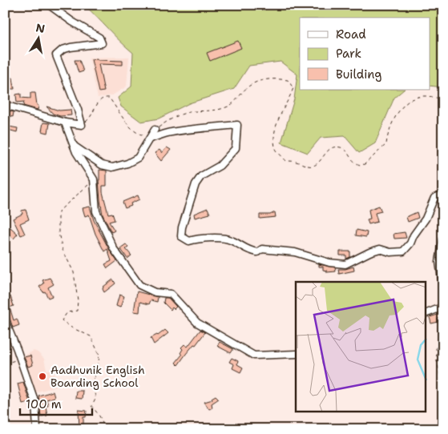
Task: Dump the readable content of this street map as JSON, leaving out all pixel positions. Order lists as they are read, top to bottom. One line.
{"places":["Aadhunik English Boarding School"],"legend":["Road","Park","Building"],"scale_bar":"100 m","north":"top"}
